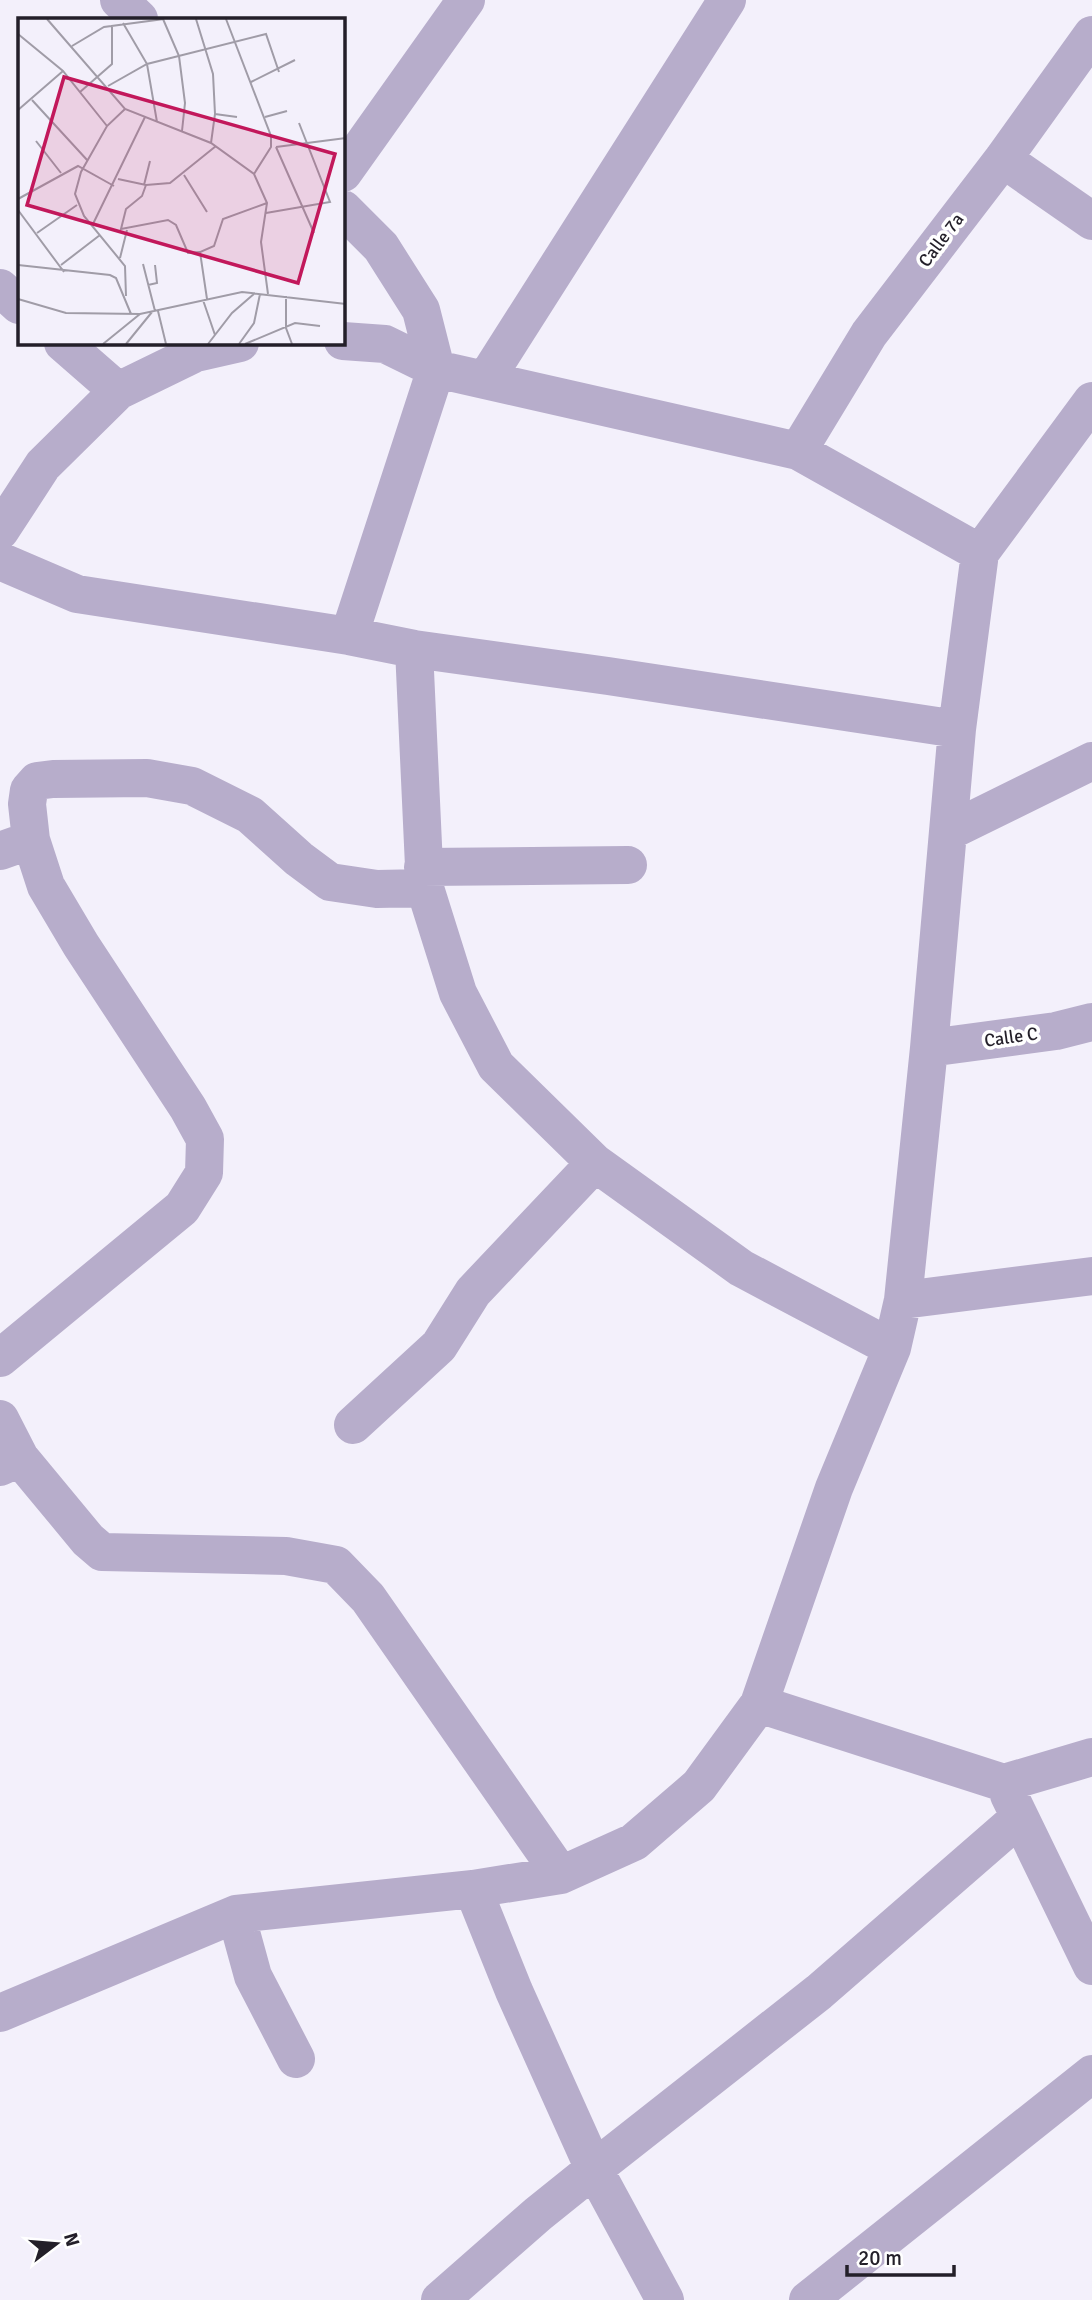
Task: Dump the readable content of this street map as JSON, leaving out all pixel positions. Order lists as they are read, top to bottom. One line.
{"streets":{"street":["Calle 7a","Calle C"]},"scale_bar":"20 m","north":"right"}
